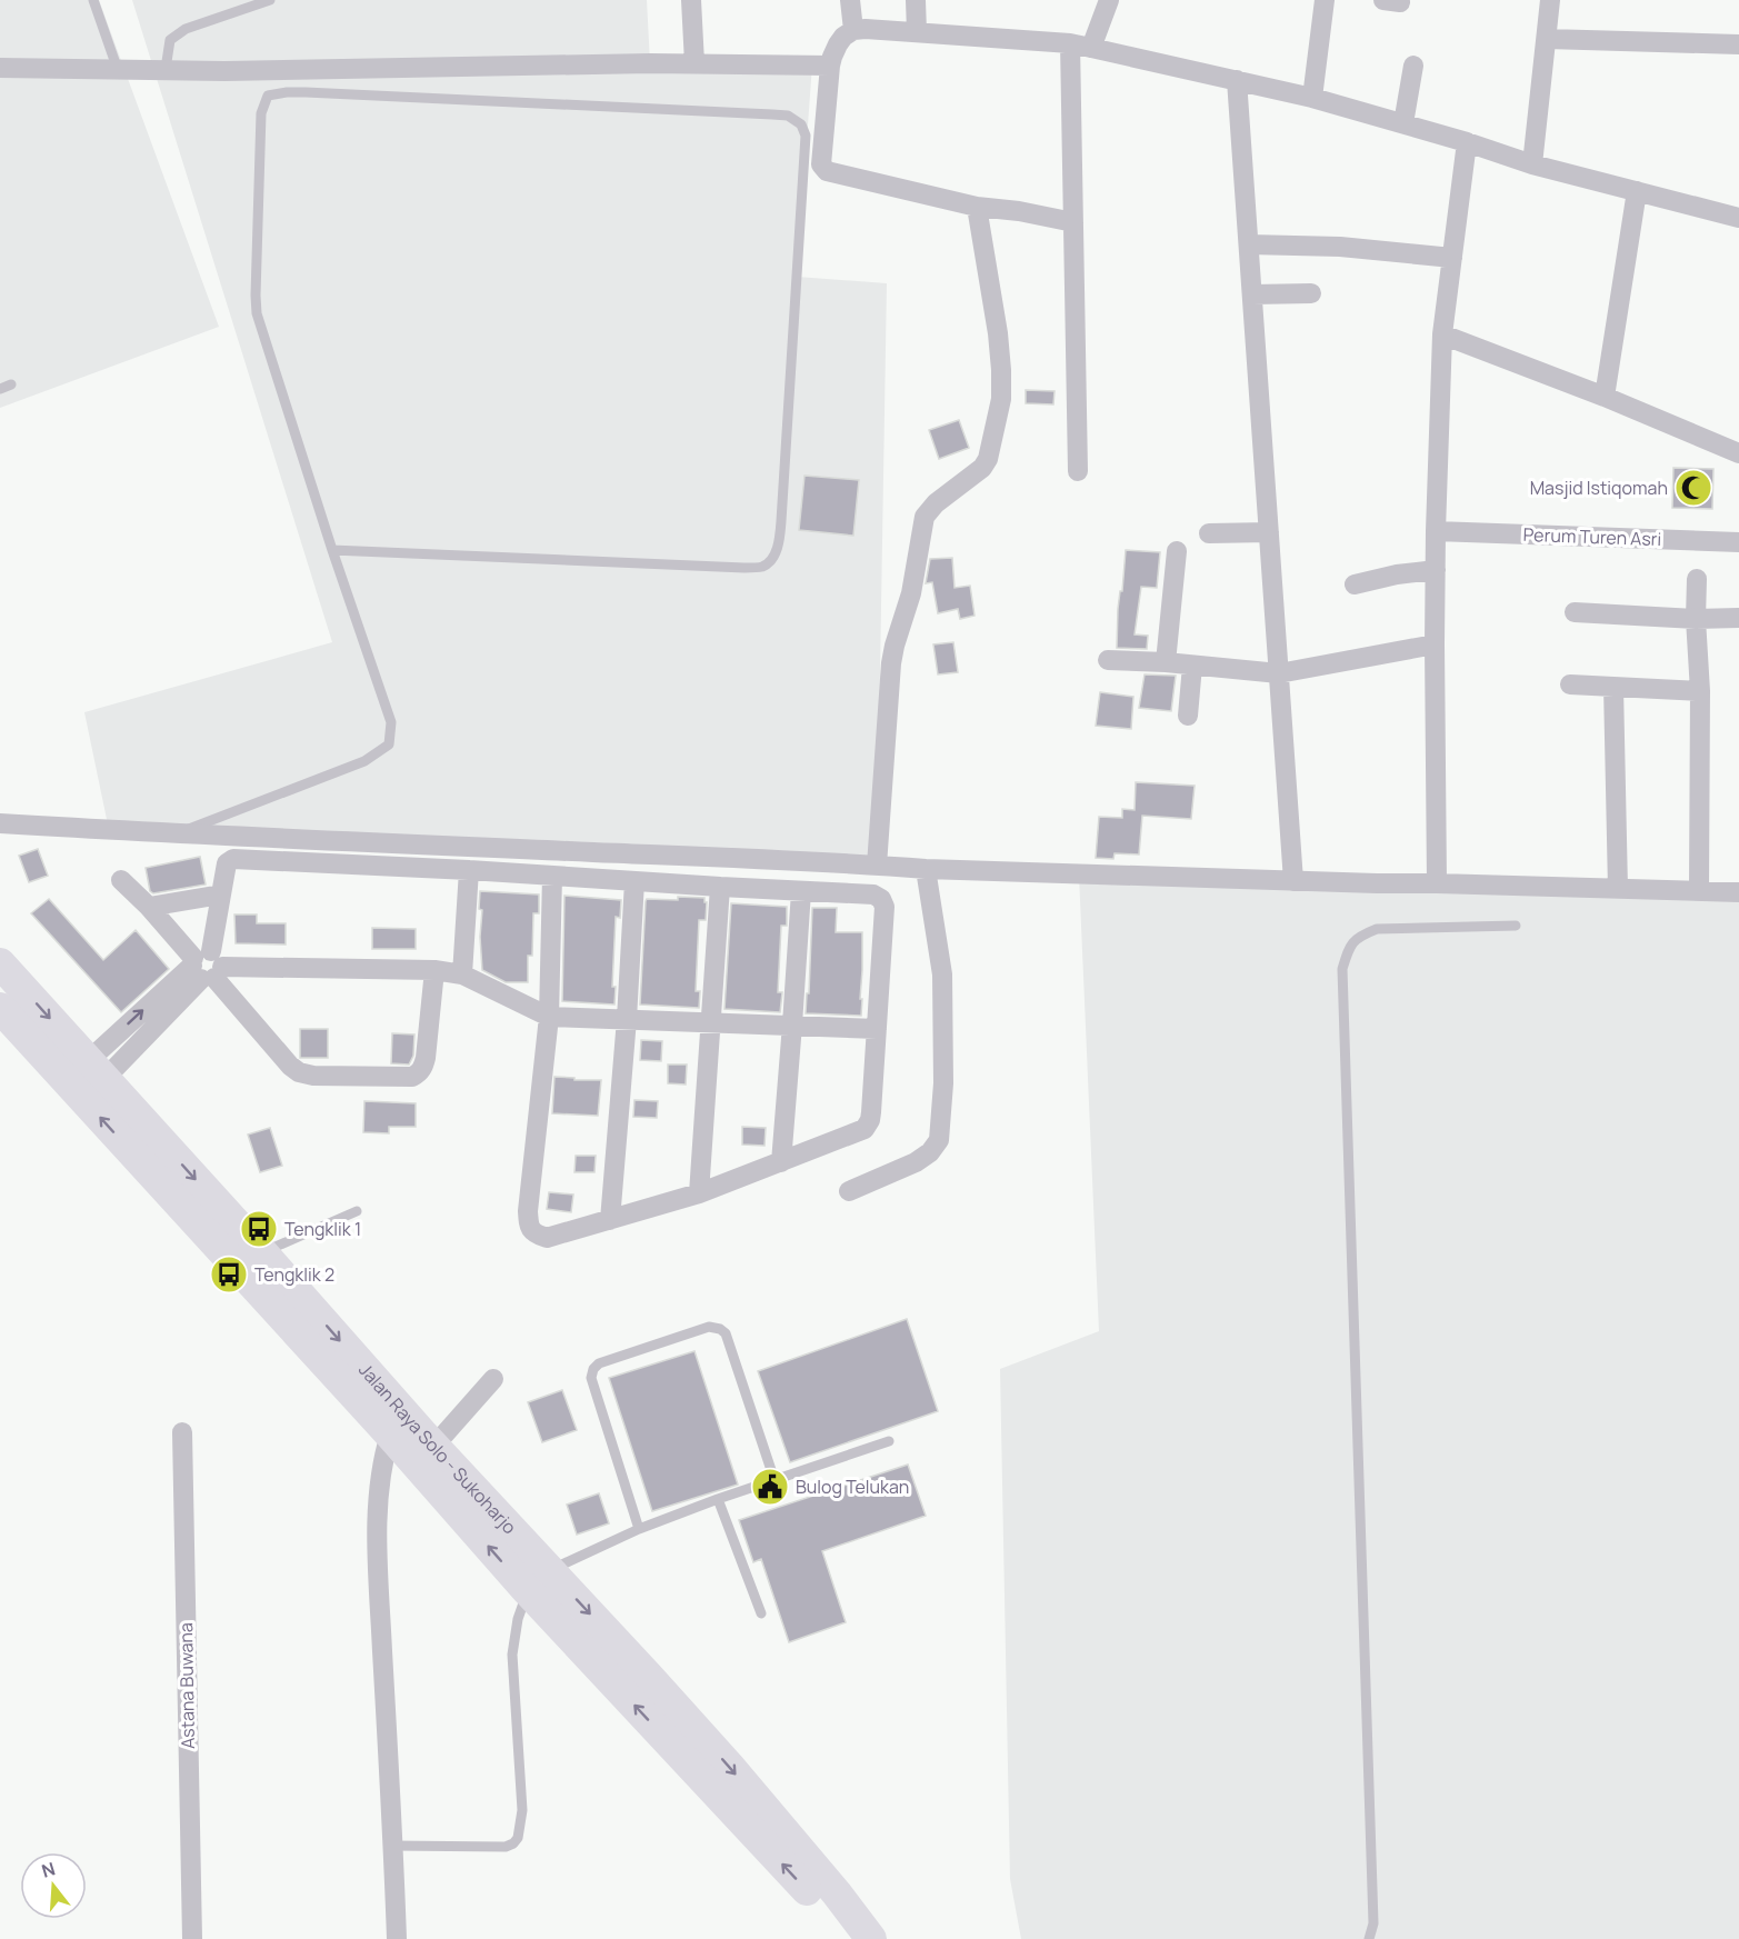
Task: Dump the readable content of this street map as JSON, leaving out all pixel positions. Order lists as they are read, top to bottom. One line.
{"streets":{"main road":["Jalan Raya Solo - Sukoharjo"],"street":["Perum Turen Asri","Astana Buwana"]},"places":{"mosque":["Masjid Istiqomah"],"bus stop":["Tengklik 1","Tengklik 2"],"public building":["Bulog Telukan"]},"north":"top"}
